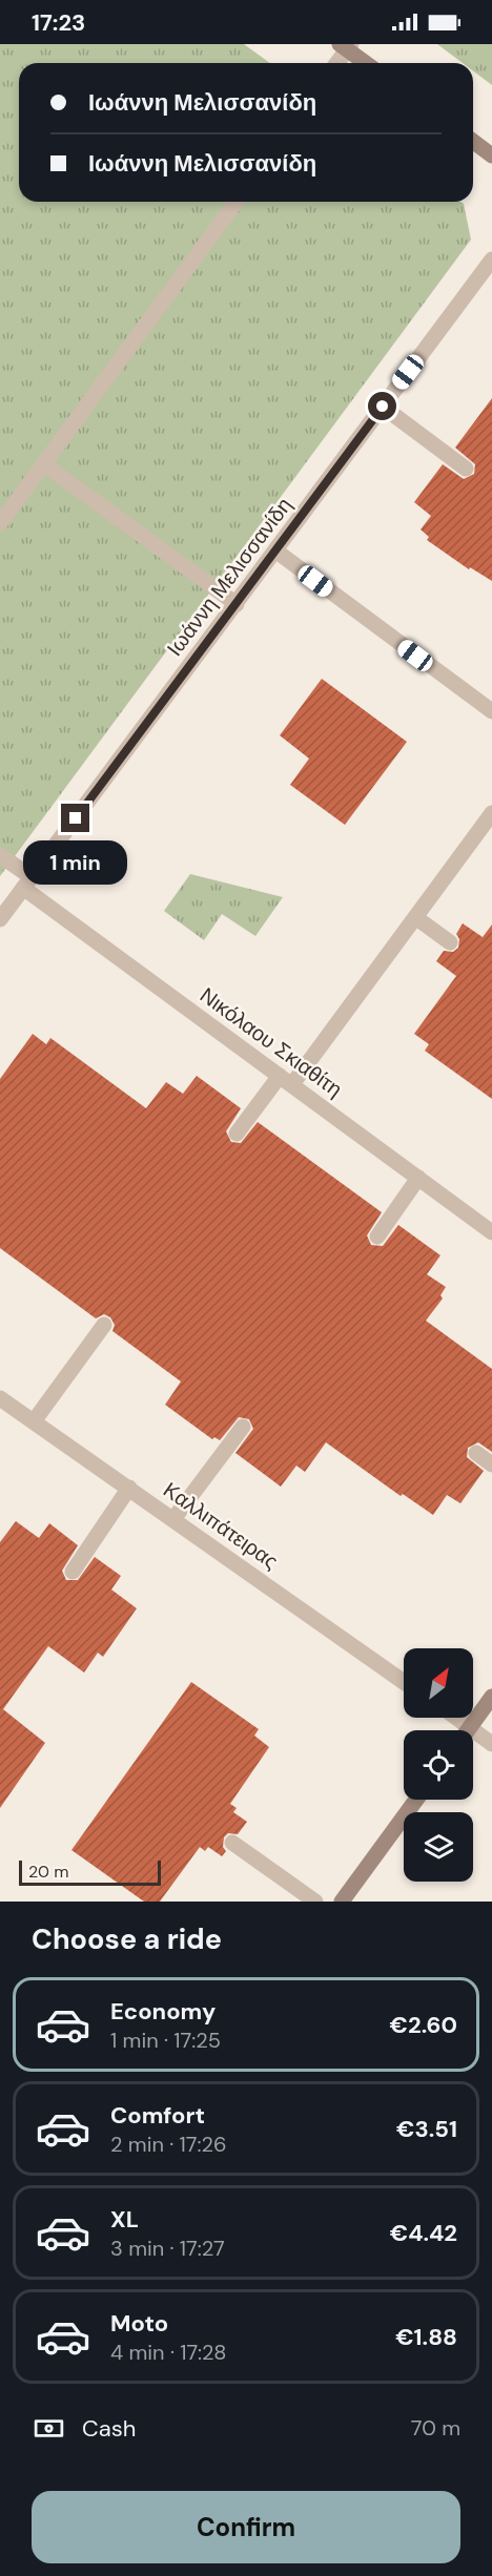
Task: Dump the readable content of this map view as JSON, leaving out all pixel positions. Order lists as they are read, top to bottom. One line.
{"streets":{"street":["Ιωάννη Μελισσανίδη","Νικόλαου Σκιαθίτη","Καλλιπάτειρας"]},"crossings":[["Ιωάννη Μελισσανίδη","Νικόλαου Σκιαθίτη"]],"scale_bar":"20 m","north":"top right","page":{"status":"17:23","banner":["Ιωάννη Μελισσανίδη","Ιωάννη Μελισσανίδη"],"bubble":"1 min","scale":"20 m","heading":"Choose a ride","list":[{"name":"Economy","note":"1 min · 17:25","value":"€2.60"},{"name":"Comfort","note":"2 min · 17:26","value":"€3.51"},{"name":"XL","note":"3 min · 17:27","value":"€4.42"},{"name":"Moto","note":"4 min · 17:28","value":"€1.88"}],"pay":["Cash","70 m"],"buttons":"Confirm"}}
